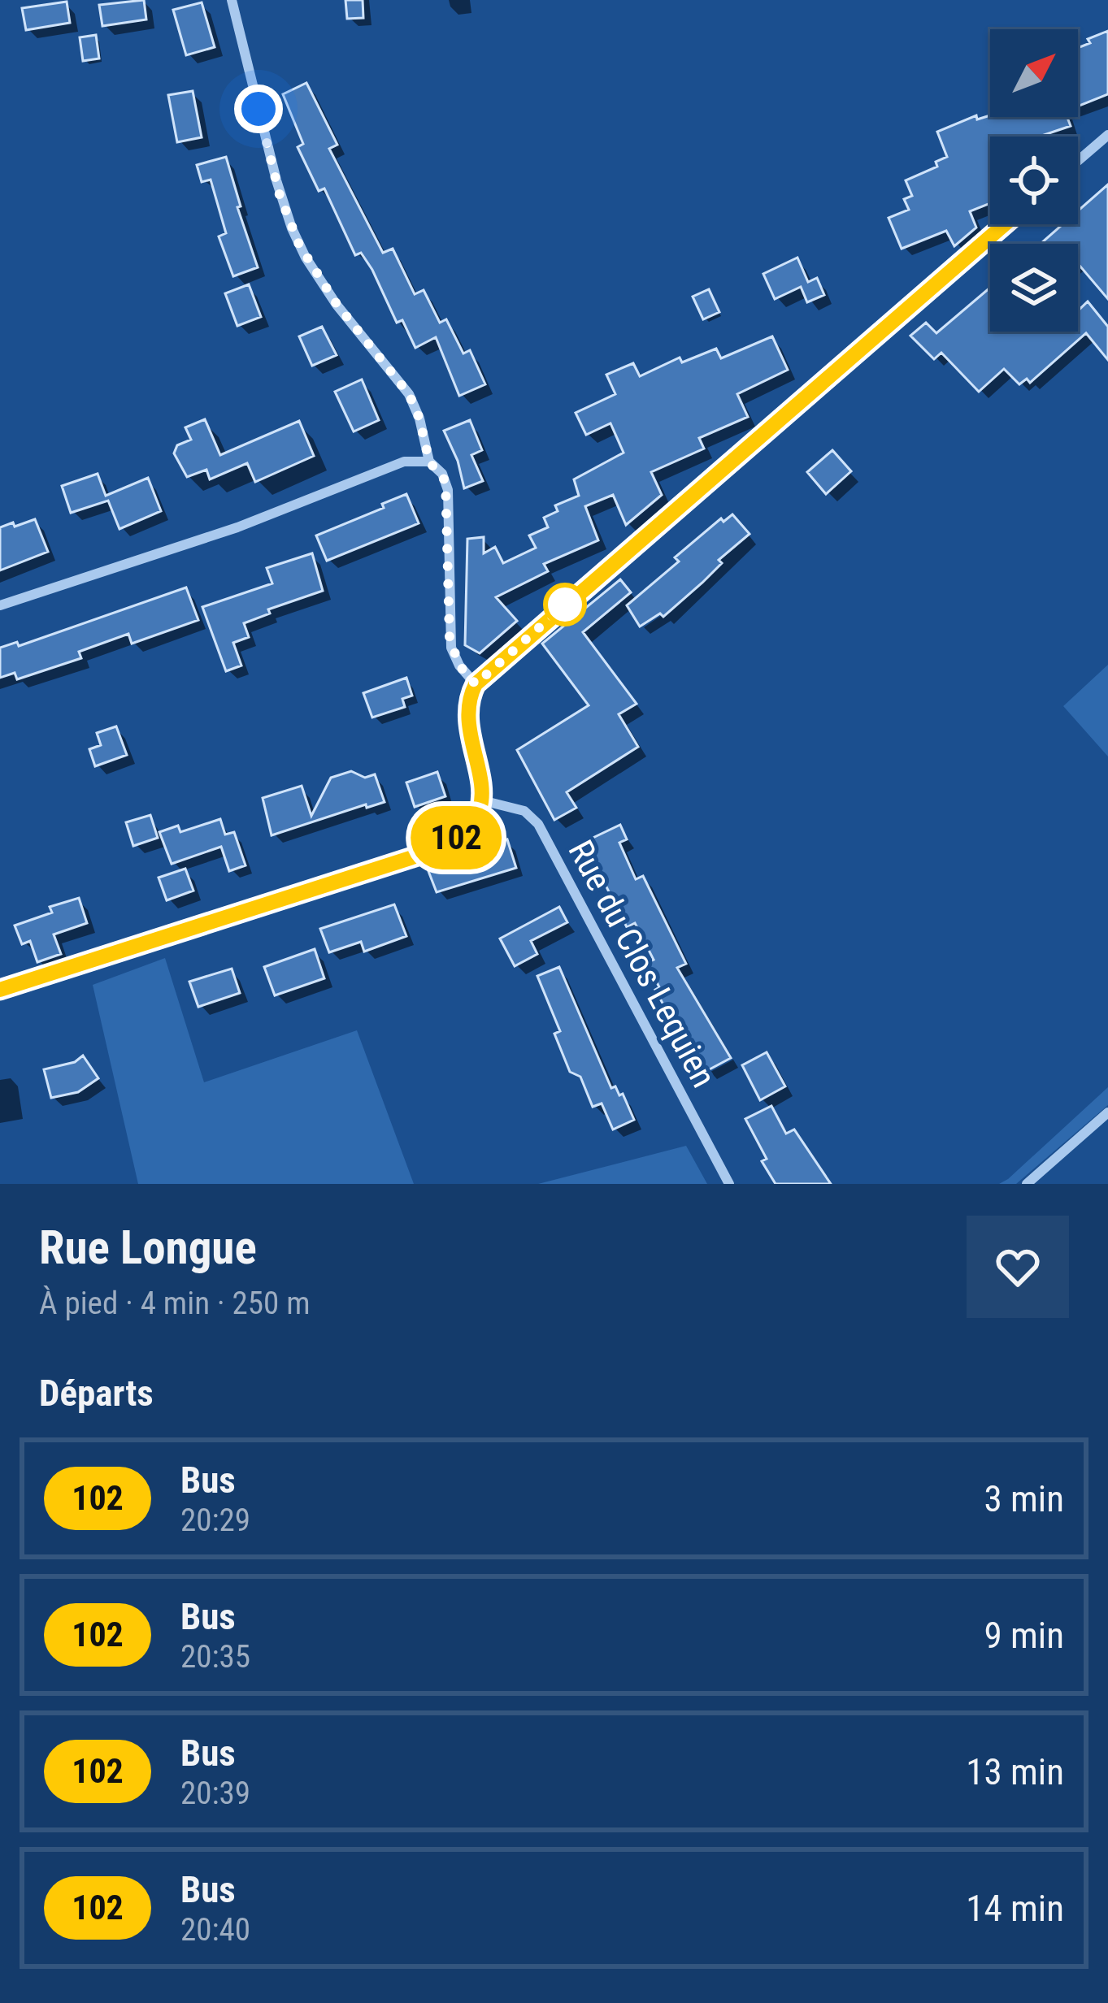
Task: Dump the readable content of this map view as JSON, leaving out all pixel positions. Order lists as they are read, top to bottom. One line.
{"streets":{"street":["Rue du Clos Lequien"]},"lines":["bus line 102"],"north":"top right","page":{"on_map":"102","heading":[["Rue Longue","À pied · 4 min · 250 m"],"Départs"],"list":[{"mark":"102","name":"Bus","note":"20:29","value":"3 min"},{"mark":"102","name":"Bus","note":"20:35","value":"9 min"},{"mark":"102","name":"Bus","note":"20:39","value":"13 min"},{"mark":"102","name":"Bus","note":"20:40","value":"14 min"}]}}
